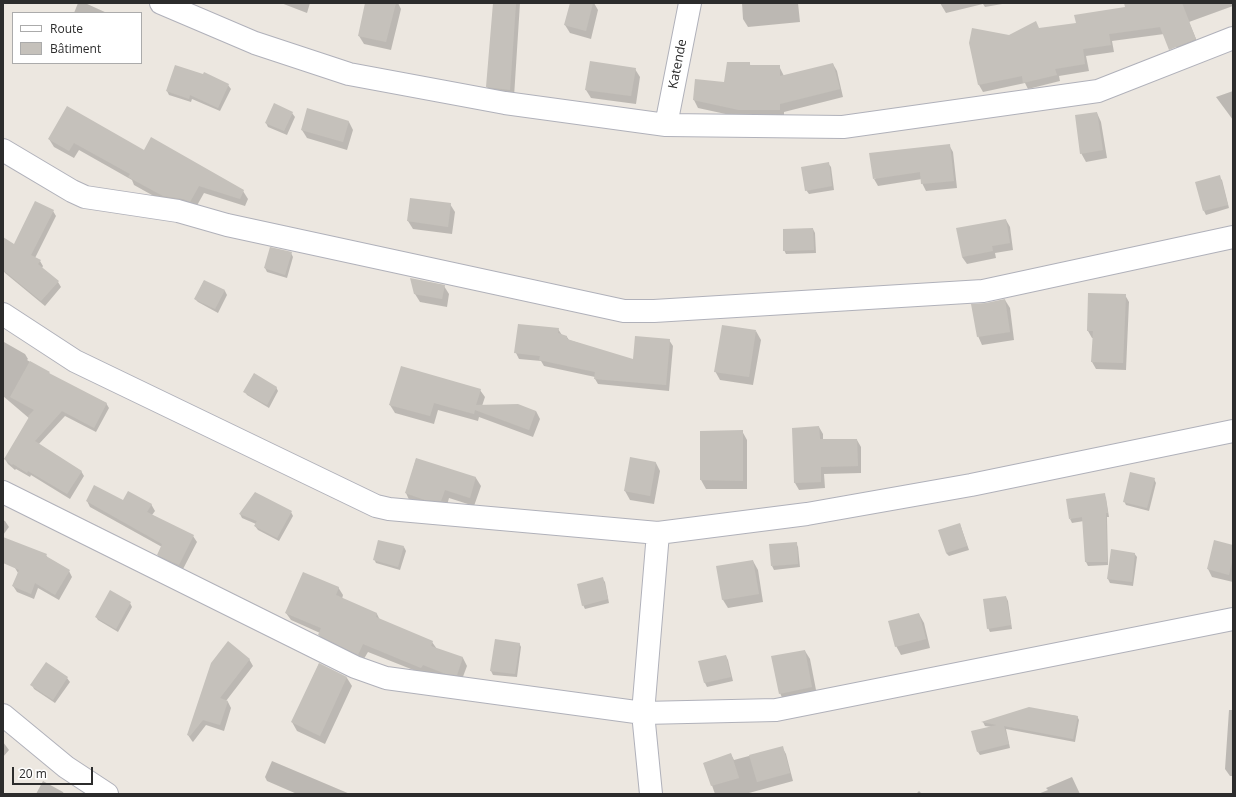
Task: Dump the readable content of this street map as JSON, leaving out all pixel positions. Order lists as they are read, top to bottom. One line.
{"streets":{"street":["Katende"]},"legend":["Route","Bâtiment"],"scale_bar":"20 m"}
